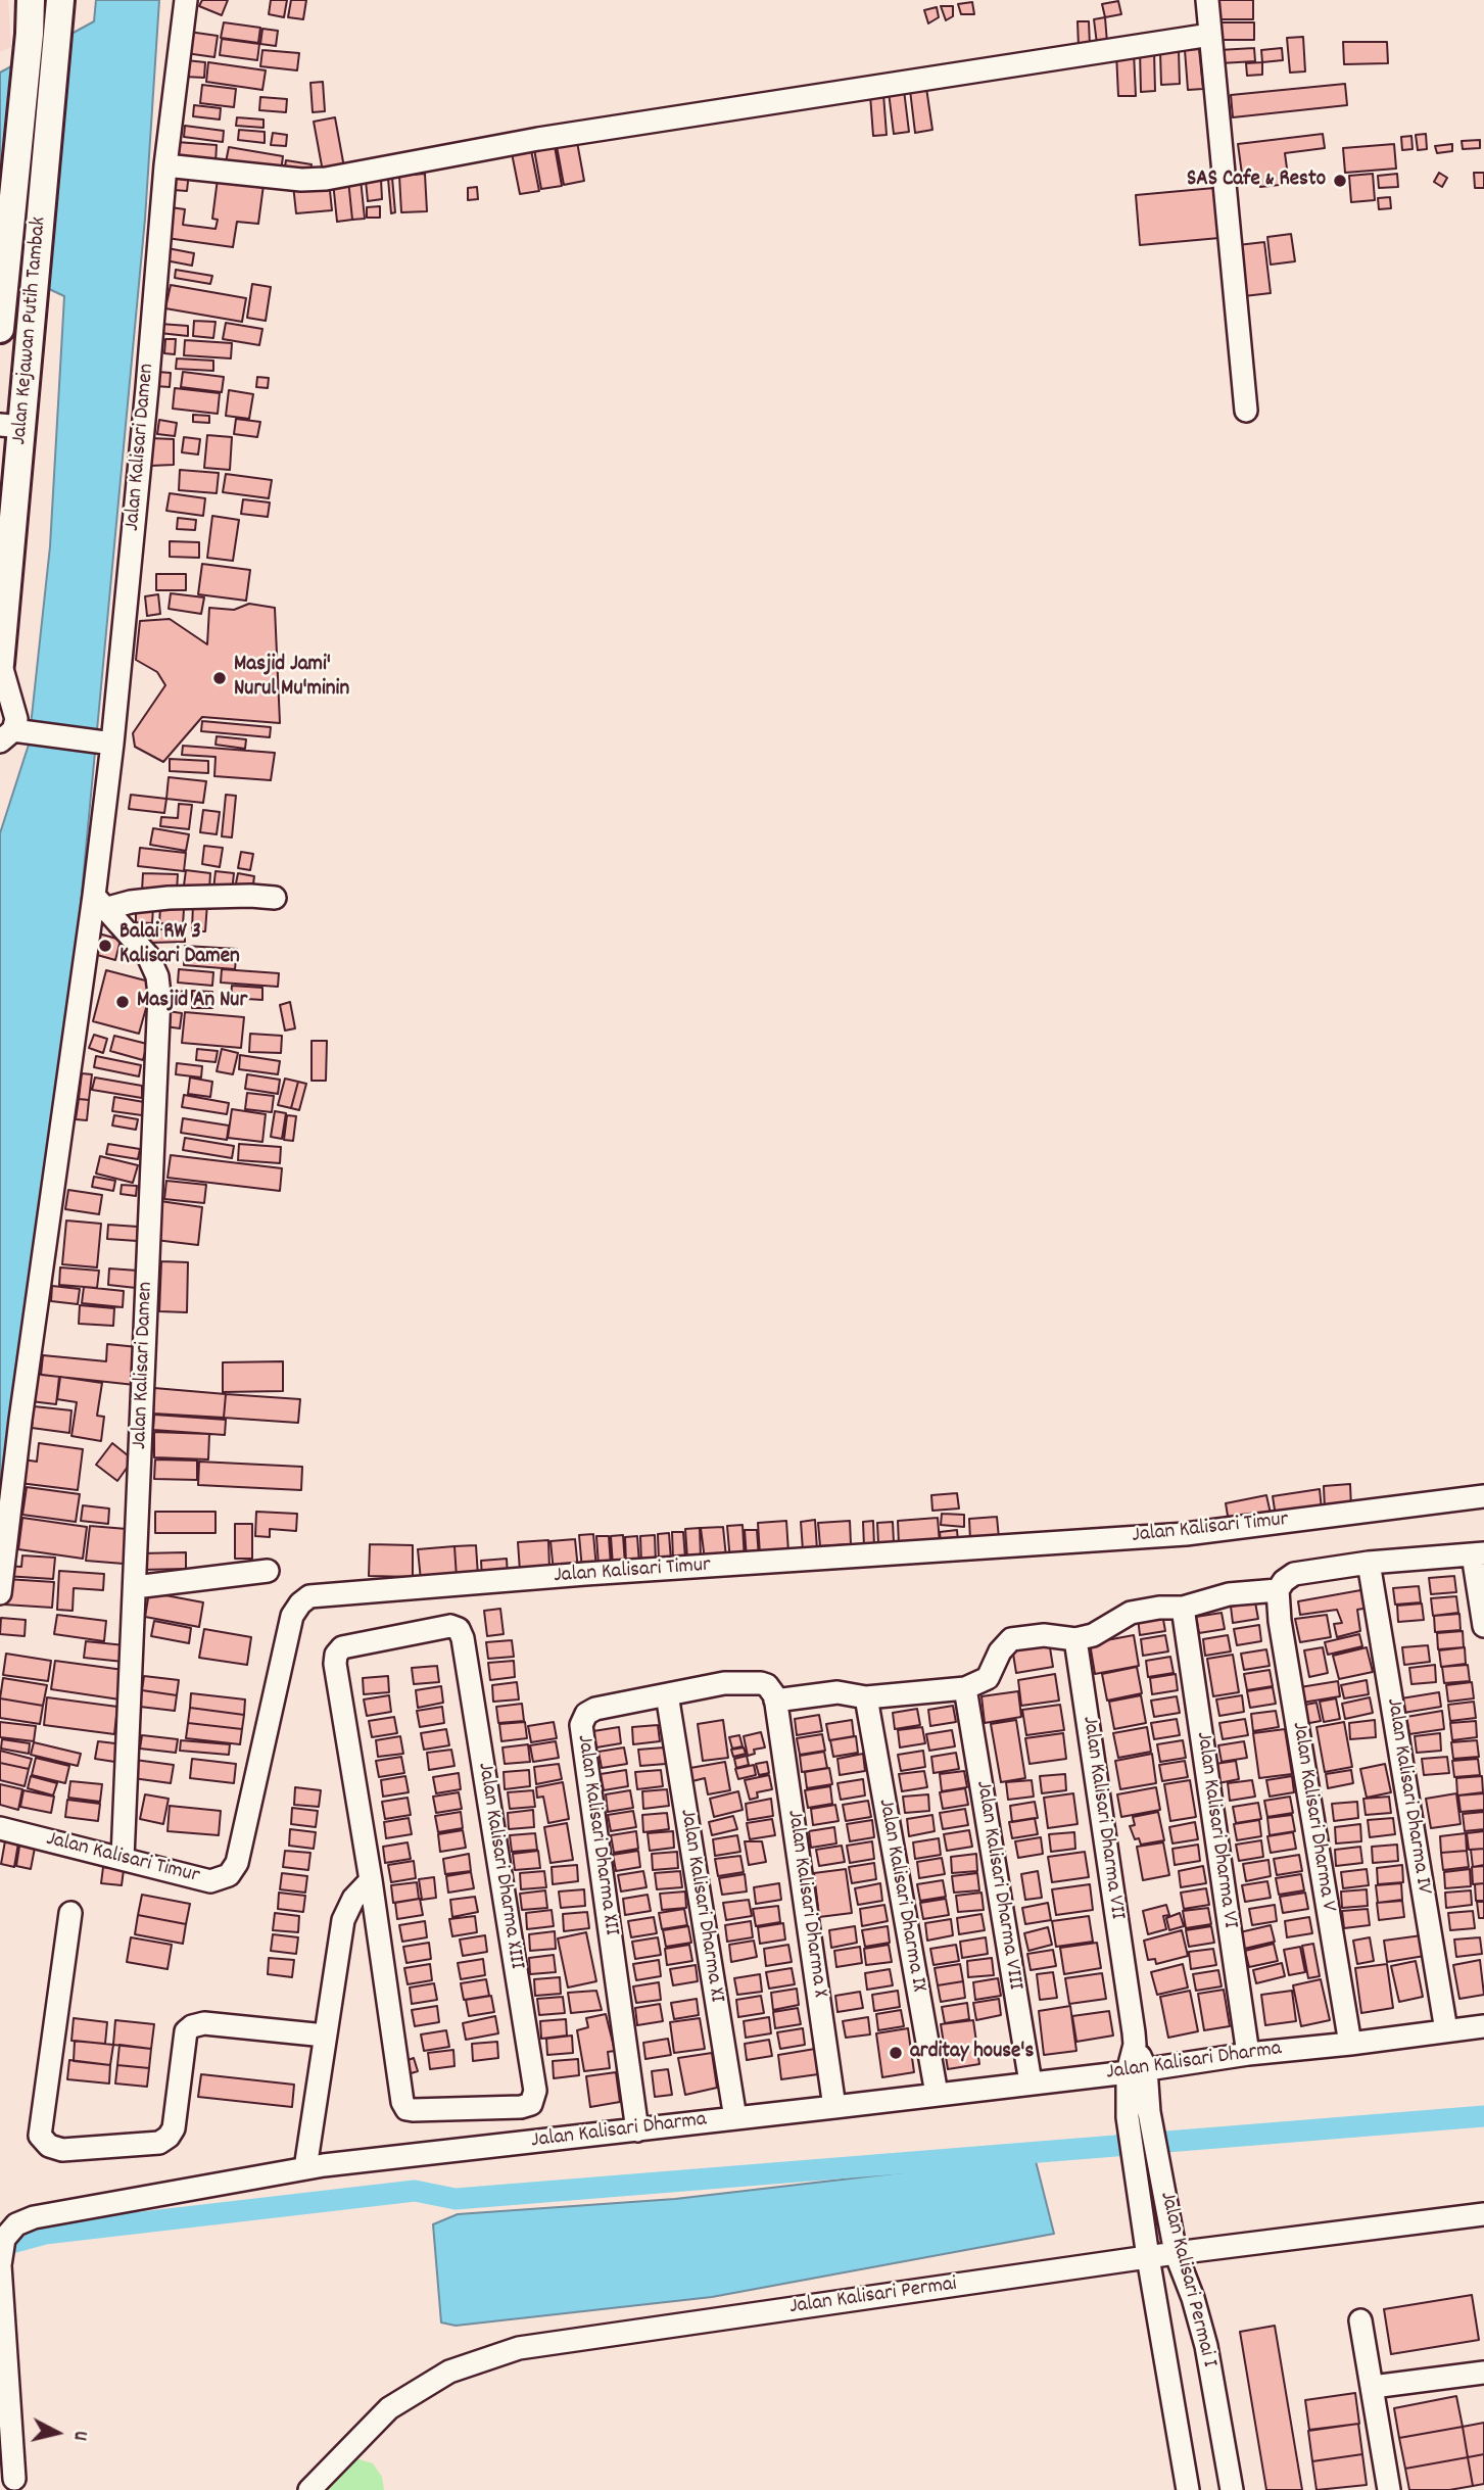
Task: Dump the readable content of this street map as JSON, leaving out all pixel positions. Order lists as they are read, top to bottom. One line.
{"streets":{"street":["Jalan Kejawan Putih Tambak","Jalan Kalisari Damen","Jalan Kalisari Timur","Jalan Kalisari Dharma IV","Jalan Kalisari Dharma V","Jalan Kalisari Dharma VII","Jalan Kalisari Dharma VI","Jalan Kalisari Dharma XII","Jalan Kalisari Dharma XIII","Jalan Kalisari Dharma VIII","Jalan Kalisari Dharma IX","Jalan Kalisari Dharma X","Jalan Kalisari Dharma XI","Jalan Kalisari Dharma","Jalan Kalisari Permai I","Jalan Kalisari Permai"]},"crossings":[["Jalan Kejawan Putih Tambak","Jalan Kalisari Damen"],["Jalan Kalisari Damen","Jalan Kalisari Timur"],["Jalan Kalisari Dharma IV","Jalan Kalisari Dharma"],["Jalan Kalisari Dharma V","Jalan Kalisari Dharma"],["Jalan Kalisari Dharma VII","Jalan Kalisari Dharma"],["Jalan Kalisari Dharma VII","Jalan Kalisari Permai I"],["Jalan Kalisari Dharma VI","Jalan Kalisari Dharma"],["Jalan Kalisari Dharma XII","Jalan Kalisari Dharma X"],["Jalan Kalisari Dharma XII","Jalan Kalisari Dharma XI"],["Jalan Kalisari Dharma XII","Jalan Kalisari Dharma"],["Jalan Kalisari Dharma VIII","Jalan Kalisari Dharma"],["Jalan Kalisari Dharma IX","Jalan Kalisari Dharma"],["Jalan Kalisari Dharma X","Jalan Kalisari Dharma"],["Jalan Kalisari Dharma XI","Jalan Kalisari Dharma"],["Jalan Kalisari Dharma","Jalan Kalisari Permai I"],["Jalan Kalisari Permai I","Jalan Kalisari Permai"]],"places":["SAS Cafe & Resto","Masjid Jami' Nurul Mu'minin","Balai RW 3 Kalisari Damen","Masjid An Nur","arditay house's"],"north":"right"}
